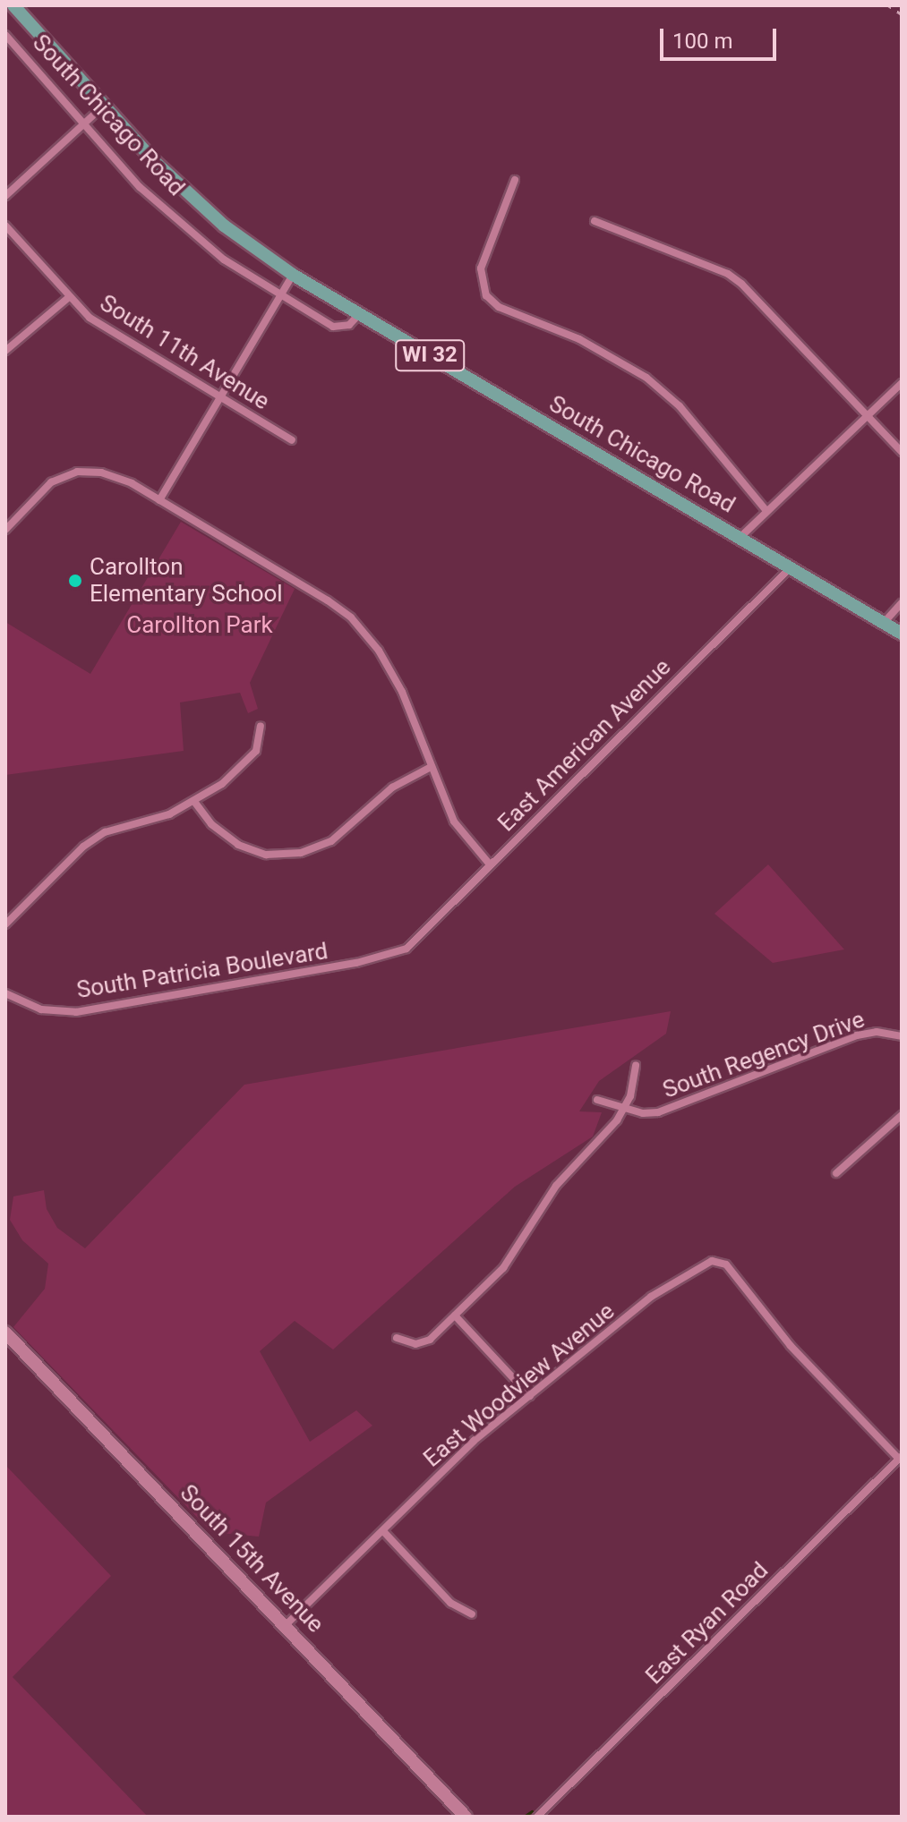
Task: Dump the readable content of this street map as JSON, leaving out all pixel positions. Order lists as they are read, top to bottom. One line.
{"streets":{"main road":["South Chicago Road","WI 32"],"street":["South 11th Avenue","East American Avenue","South Patricia Boulevard","South Regency Drive","East Woodview Avenue","South 15th Avenue","East Ryan Road"]},"crossings":[["South Chicago Road","East American Avenue"],["East American Avenue","South Patricia Boulevard"],["East Woodview Avenue","South 15th Avenue"],["East Woodview Avenue","East Ryan Road"]],"parks":["Carollton Park"],"places":["Carollton Elementary School"],"scale_bar":"100 m"}
